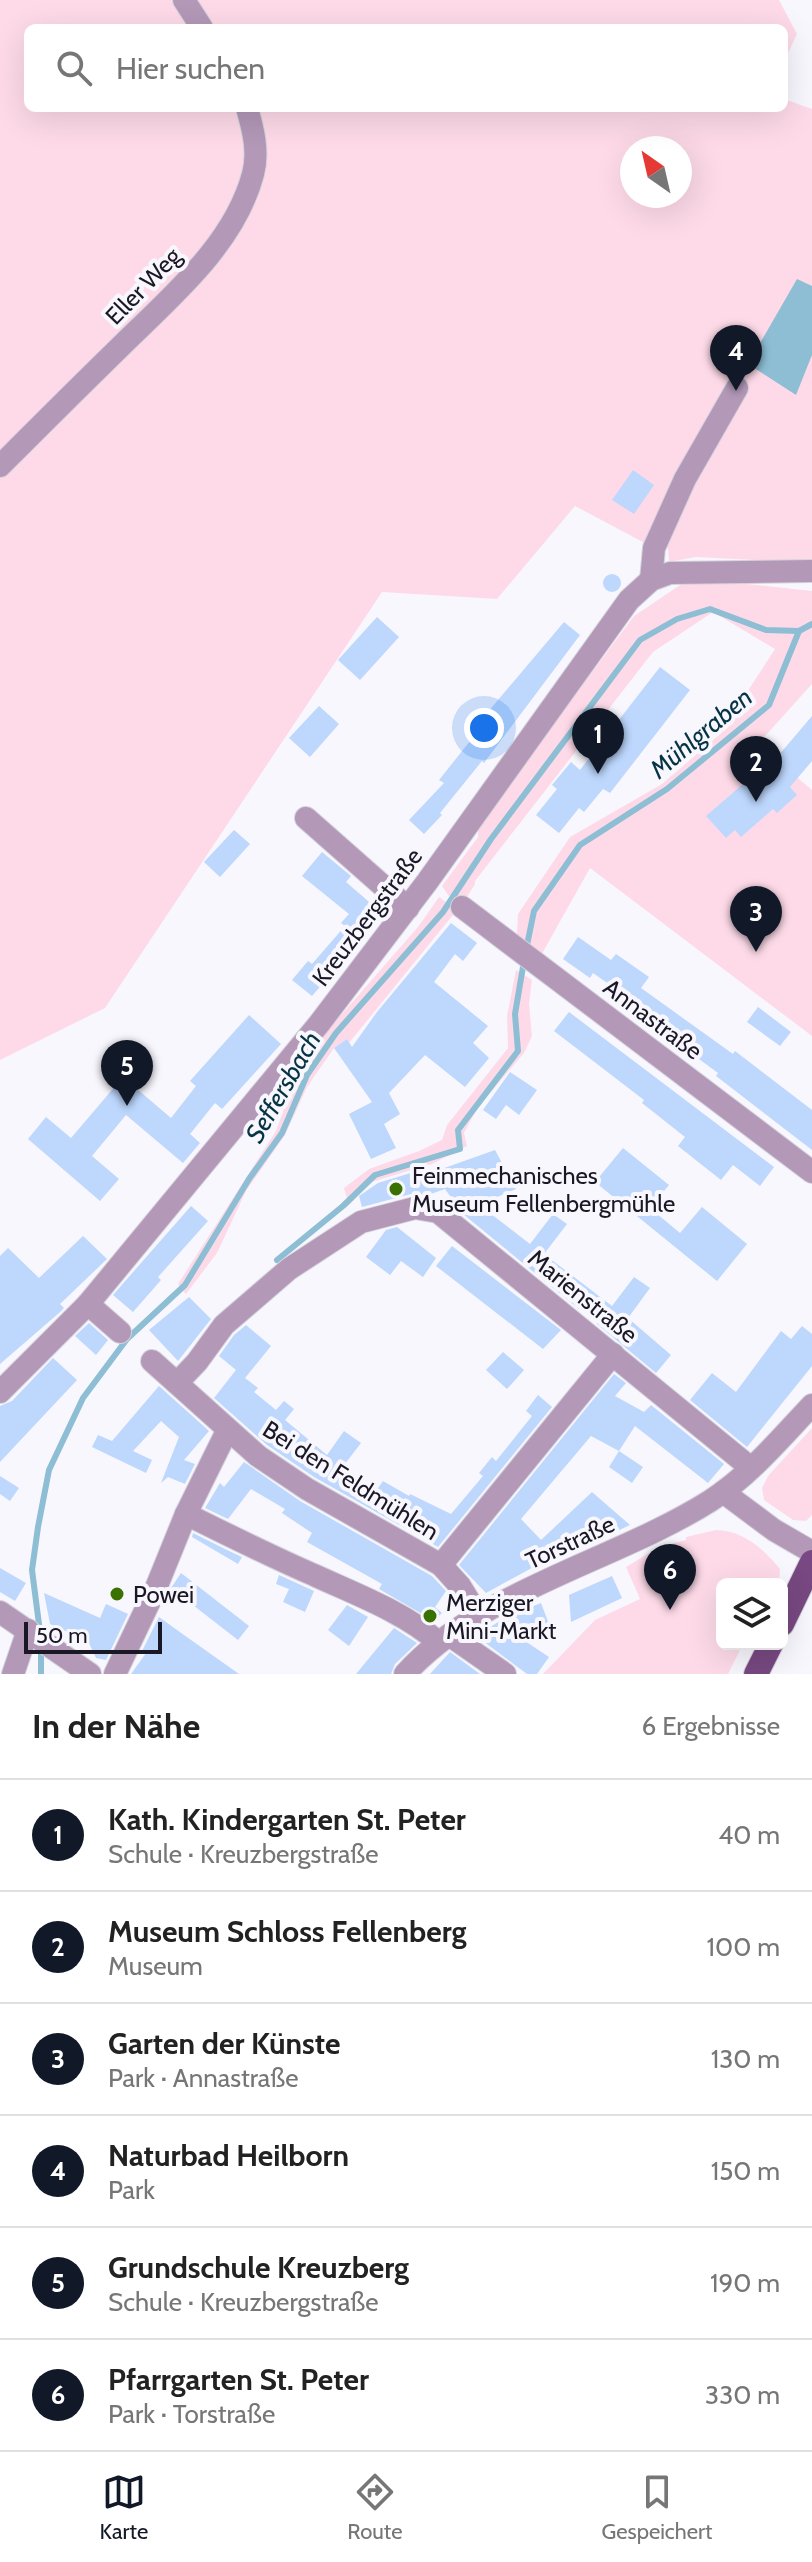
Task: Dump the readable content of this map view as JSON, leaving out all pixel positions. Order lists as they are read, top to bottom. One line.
{"streets":{"street":["Eller Weg","Kreuzbergstraße","Annastraße","Marienstraße","Bei den Feldmühlen","Torstraße"]},"crossings":[["Marienstraße","Bei den Feldmühlen"],["Marienstraße","Torstraße"],["Bei den Feldmühlen","Torstraße"]],"water":["Mühlgraben","Seffersbach"],"places":["Feinmechanisches Museum Fellenbergmühle","Powei","Merziger Mini-Markt"],"scale_bar":"50 m","north":"top left","page":{"search":"Hier suchen","pins":["4","1","2","3","5","6"],"scale":"50 m","heading":["In der Nähe","6 Ergebnisse"],"list":[{"mark":"1","name":"Kath. Kindergarten St. Peter","note":"Schule · Kreuzbergstraße","value":"40 m"},{"mark":"2","name":"Museum Schloss Fellenberg","note":"Museum","value":"100 m"},{"mark":"3","name":"Garten der Künste","note":"Park · Annastraße","value":"130 m"},{"mark":"4","name":"Naturbad Heilborn","note":"Park","value":"150 m"},{"mark":"5","name":"Grundschule Kreuzberg","note":"Schule · Kreuzbergstraße","value":"190 m"},{"mark":"6","name":"Pfarrgarten St. Peter","note":"Park · Torstraße","value":"330 m"}],"nav":["Karte","Route","Gespeichert"]}}
